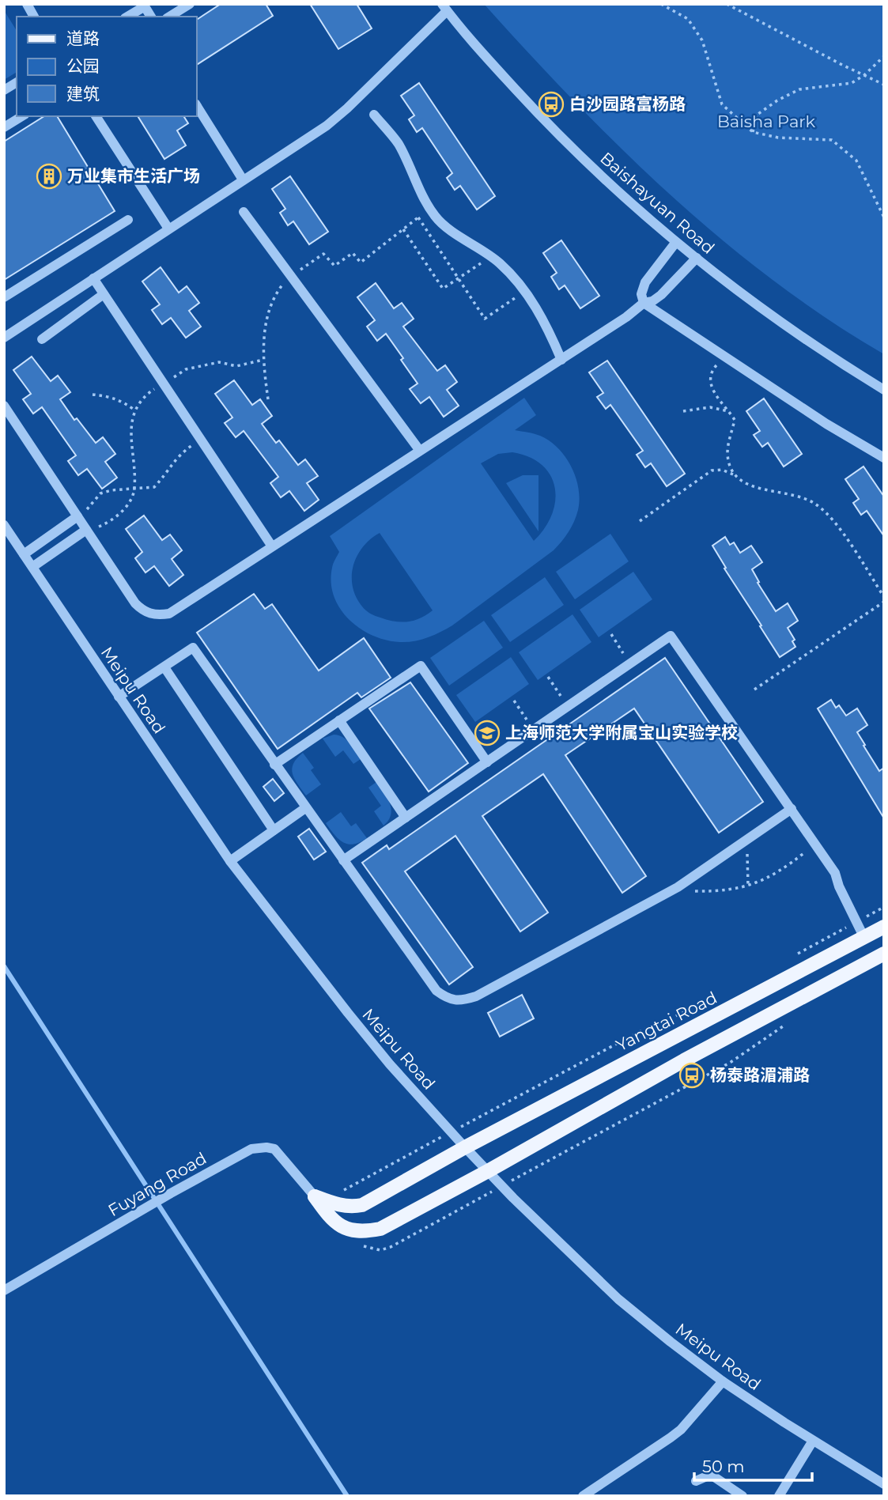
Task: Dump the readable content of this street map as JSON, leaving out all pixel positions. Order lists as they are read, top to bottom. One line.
{"streets":{"main road":["Yangtai Road"],"street":["Baishayuan Road","Meipu Road","Fuyang Road"]},"crossings":[["Meipu Road","Yangtai Road"],["Yangtai Road","Fuyang Road"]],"parks":["Baisha Park"],"places":{"bus stop":["白沙园路富杨路","杨泰路湄浦路"],"building":["万业集市生活广场"],"school or university":["上海师范大学附属宝山实验学校"]},"legend":["道路","公园","建筑"],"scale_bar":"50 m"}
